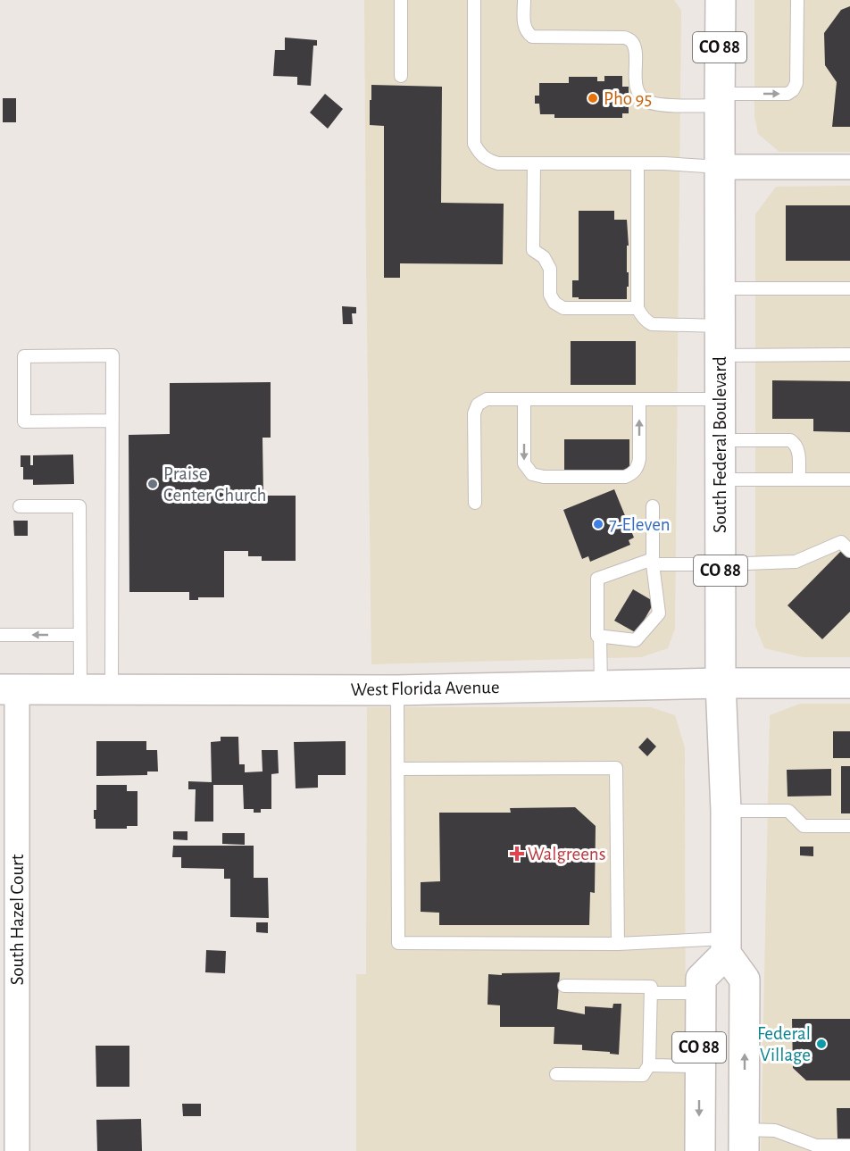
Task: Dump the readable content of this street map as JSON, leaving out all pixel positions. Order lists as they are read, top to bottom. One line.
{"streets":{"main road":["CO 88","South Federal Boulevard","West Florida Avenue"],"street":["South Hazel Court"]},"crossings":[["CO 88","South Federal Boulevard"],["South Federal Boulevard","West Florida Avenue"],["West Florida Avenue","South Hazel Court"]],"places":{"other":["Pho 95","Praise Center Church","7-Eleven","Federal Village"],"health":["Walgreens"]}}
